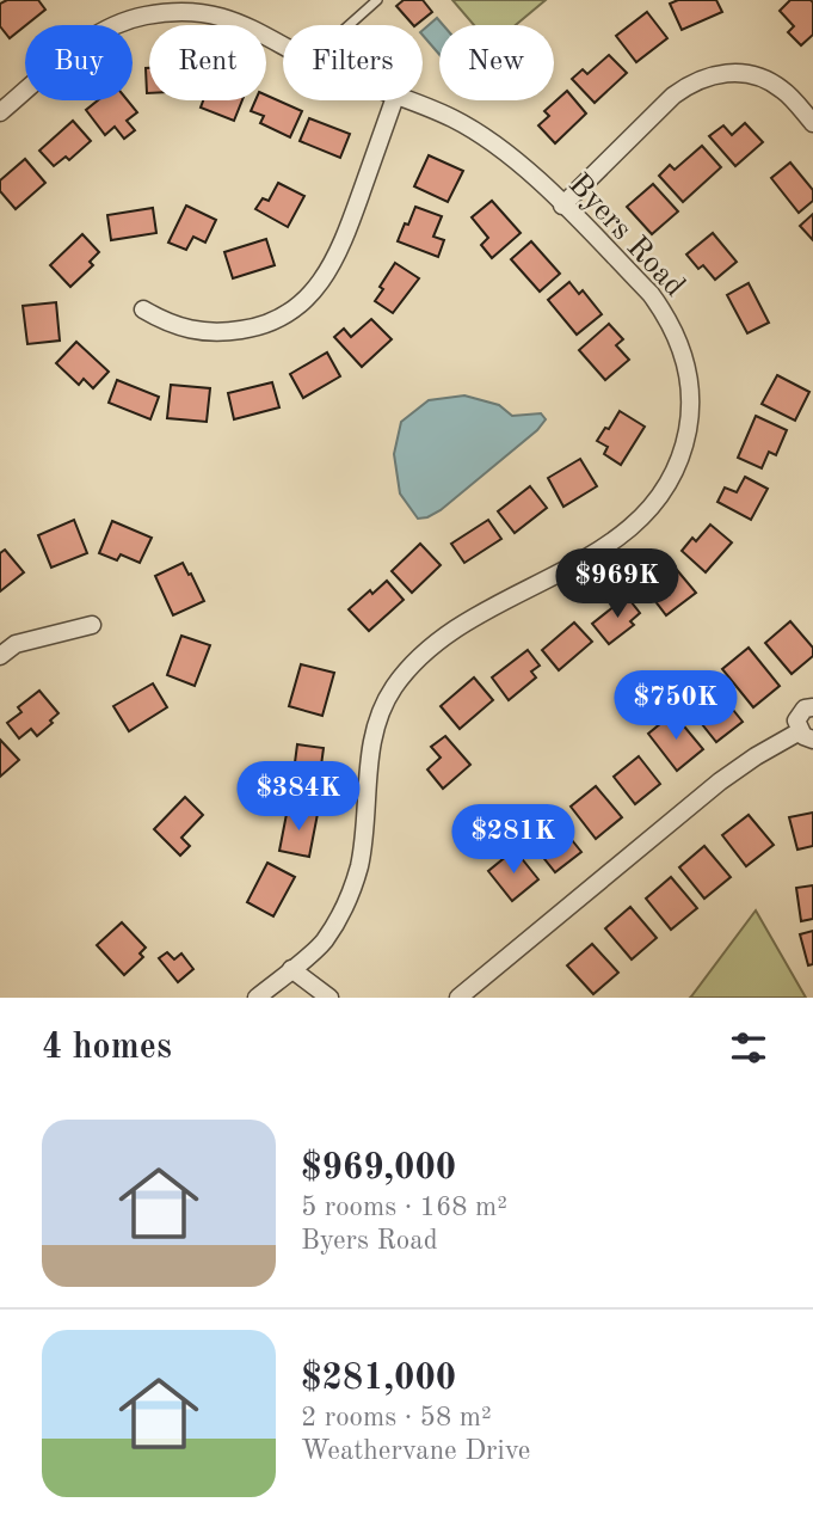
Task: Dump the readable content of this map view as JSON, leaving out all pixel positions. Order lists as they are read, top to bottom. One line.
{"streets":{"street":["Byers Road"]},"page":{"chip":["Buy","Rent","Filters","New"],"price":["$969K","$750K","$384K","$281K"],"heading":"4 homes","list":[{"name":"$969,000","note":"5 rooms · 168 m² · Byers Road"},{"name":"$281,000","note":"2 rooms · 58 m² · Weathervane Drive"}]}}
